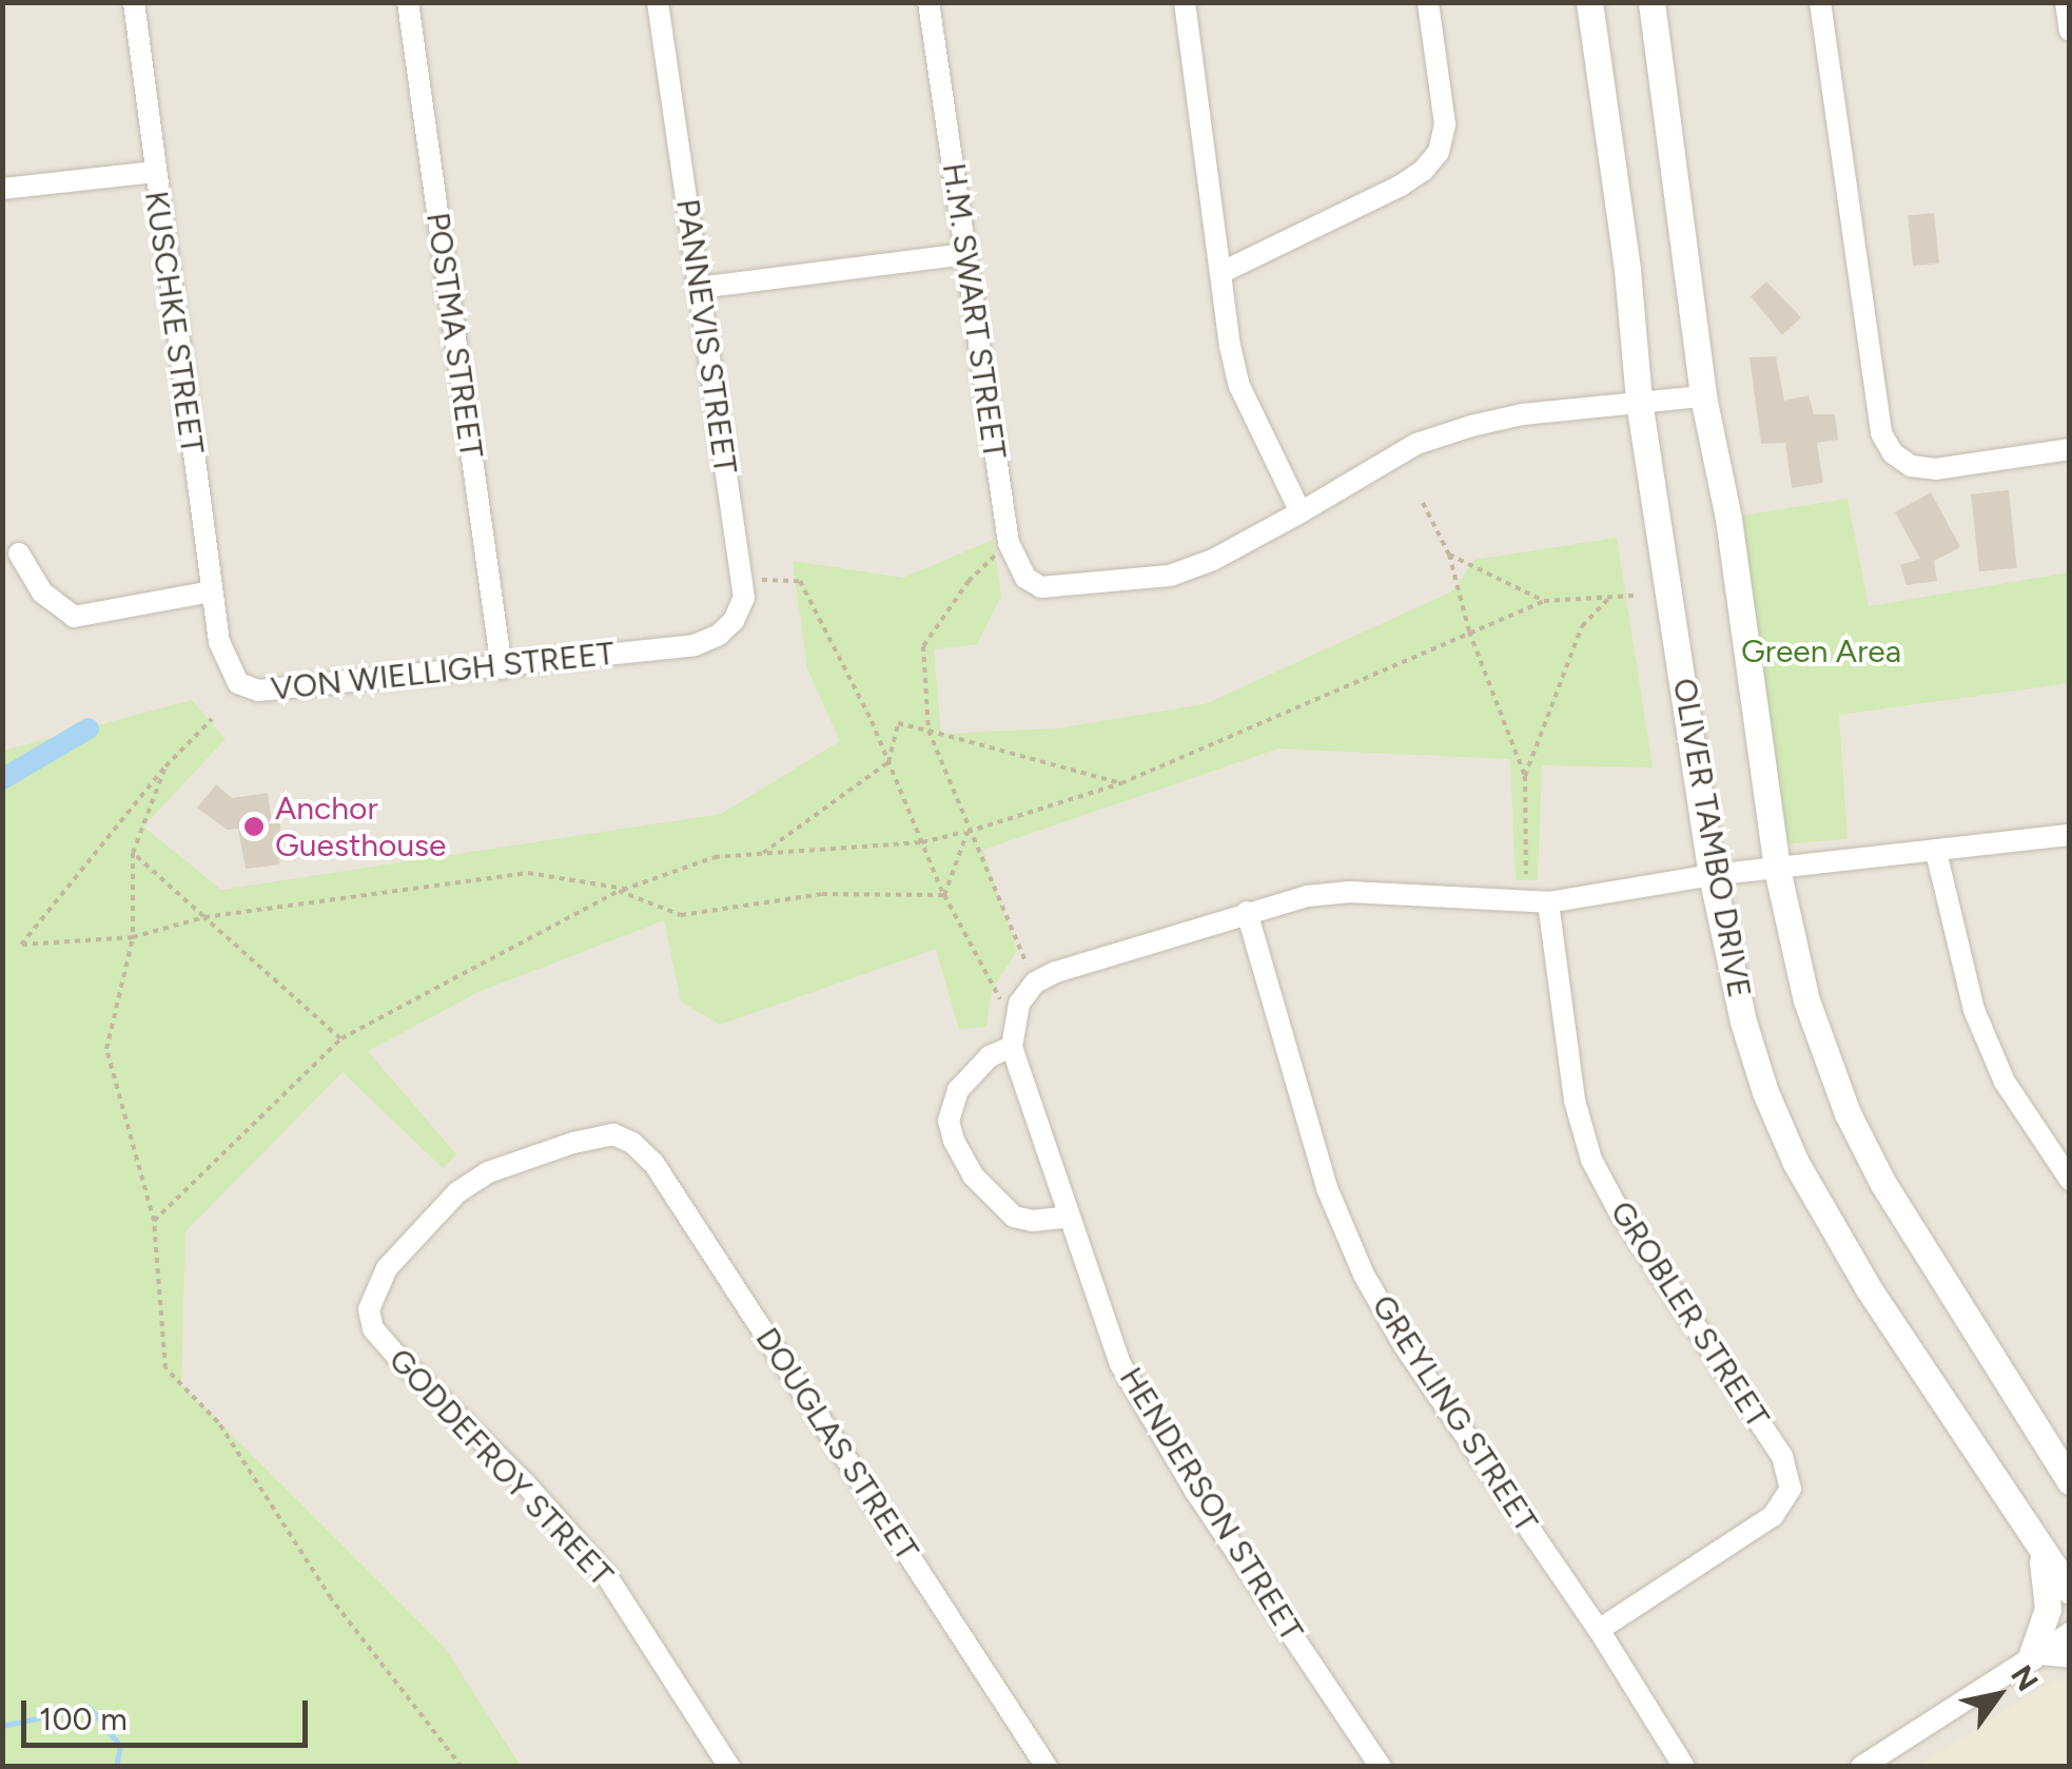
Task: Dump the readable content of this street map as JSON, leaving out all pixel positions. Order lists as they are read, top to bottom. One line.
{"streets":{"street":["H.M. SWART STREET","KUSCHKE STREET","POSTMA STREET","PANNEVIS STREET","VON WIELLIGH STREET","OLIVER TAMBO DRIVE","GROBLER STREET","GREYLING STREET","DOUGLAS STREET","GODDEFROY STREET","HENDERSON STREET"]},"crossings":[["KUSCHKE STREET","VON WIELLIGH STREET"],["POSTMA STREET","VON WIELLIGH STREET"],["PANNEVIS STREET","VON WIELLIGH STREET"],["GROBLER STREET","GREYLING STREET"],["DOUGLAS STREET","GODDEFROY STREET"]],"parks":["Green Area"],"places":["Anchor Guesthouse"],"scale_bar":"100 m","north":"top right"}
